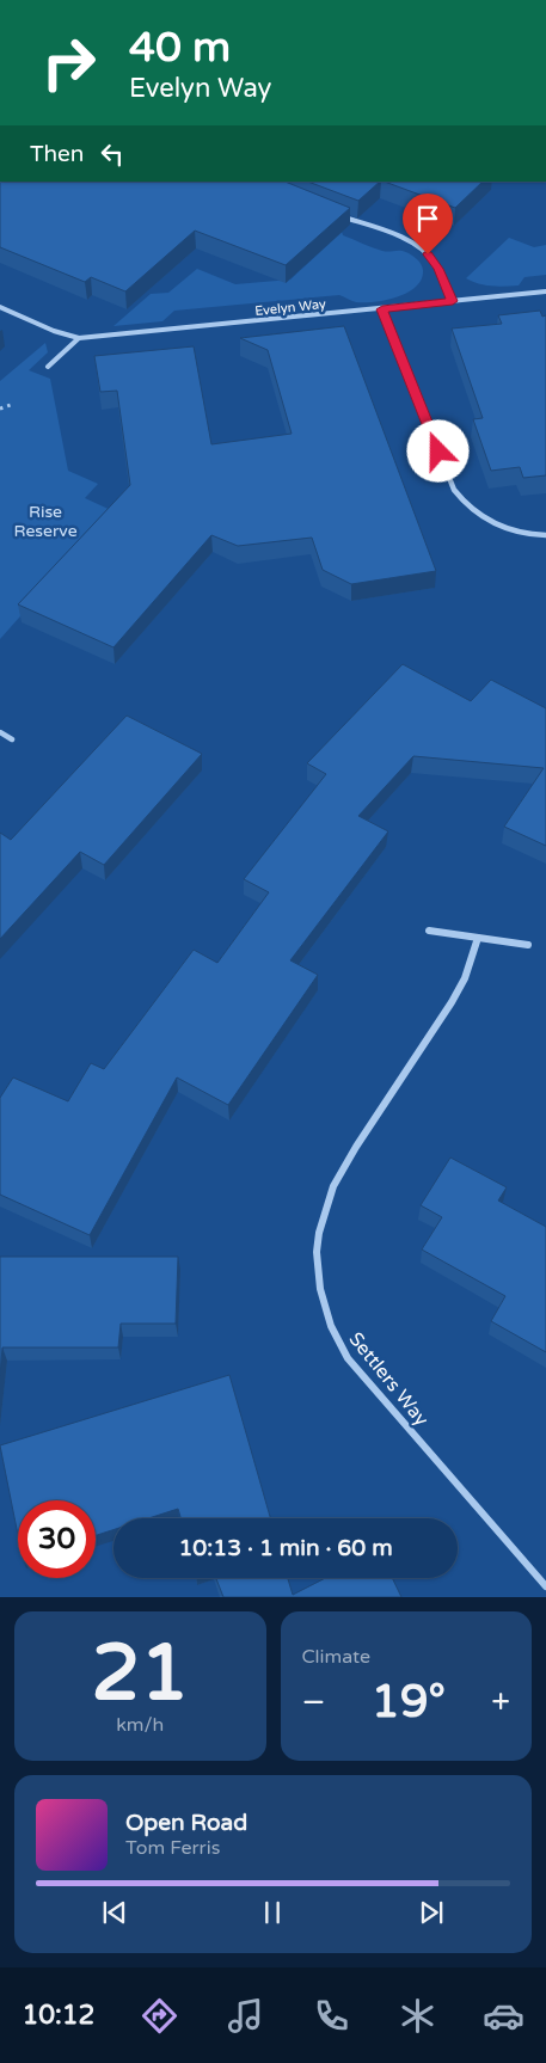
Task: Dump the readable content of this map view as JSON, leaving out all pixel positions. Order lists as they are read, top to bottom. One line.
{"streets":{"street":["Evelyn Way","Settlers Way"]},"parks":["Rise Reserve"],"page":{"turn":["40 m","Evelyn Way"],"then":"Then","limit":"30","trip":"10:13 · 1 min · 60 m","tile":[["21","km/h"],"Climate"],"heat":["−","19°","+"],"song":["Open Road","Tom Ferris"],"tabs":"10:12"}}
